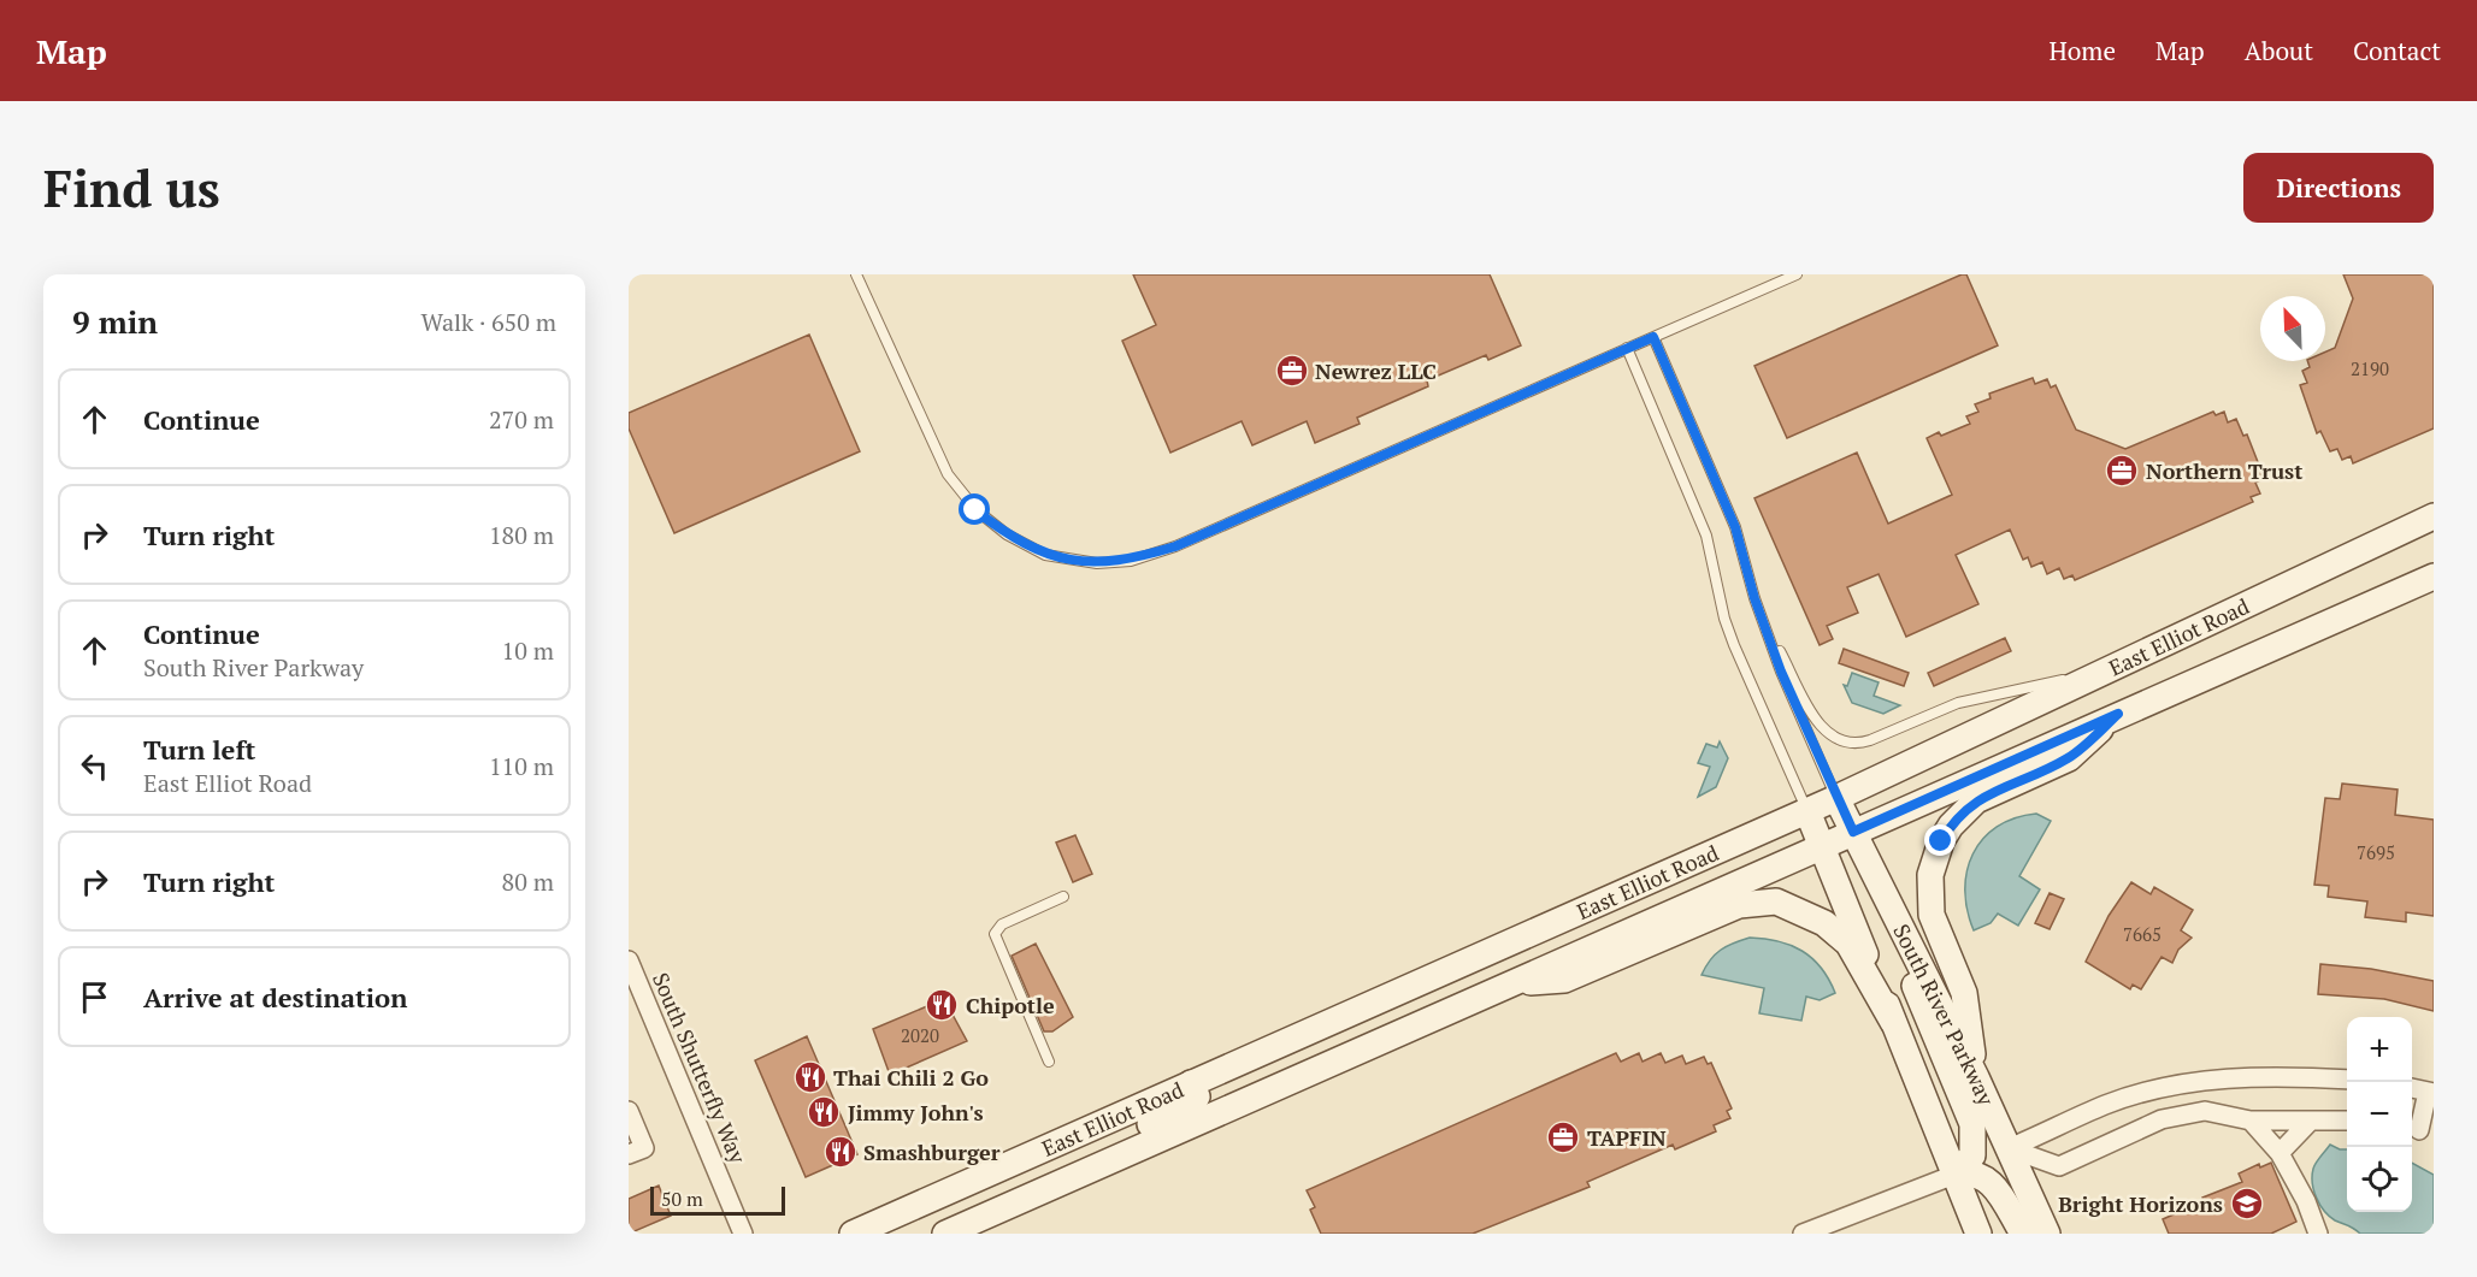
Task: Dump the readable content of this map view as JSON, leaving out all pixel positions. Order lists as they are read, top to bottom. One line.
{"streets":{"main road":["East Elliot Road","South River Parkway"],"street":["South Shutterfly Way"]},"crossings":[["East Elliot Road","South River Parkway"]],"places":{"office":["Newrez LLC","Northern Trust","TAPFIN"],"restaurant":["Chipotle","Thai Chili 2 Go","Jimmy John's","Smashburger"],"school or university":["Bright Horizons"]},"house_numbers":["2190","7695","7665","2020"],"scale_bar":"50 m","north":"top left","page":{"header":"Map","nav":["Home","Map","About","Contact"],"buttons":"Directions","title":"Find us","heading":["9 min","Walk · 650 m"],"list":[["Continue","270 m"],["Turn right","180 m"],["Continue","South River Parkway","10 m"],["Turn left","East Elliot Road","110 m"],["Turn right","80 m"],"Arrive at destination"],"map_buttons":["+","−"],"scale":"50 m"}}
